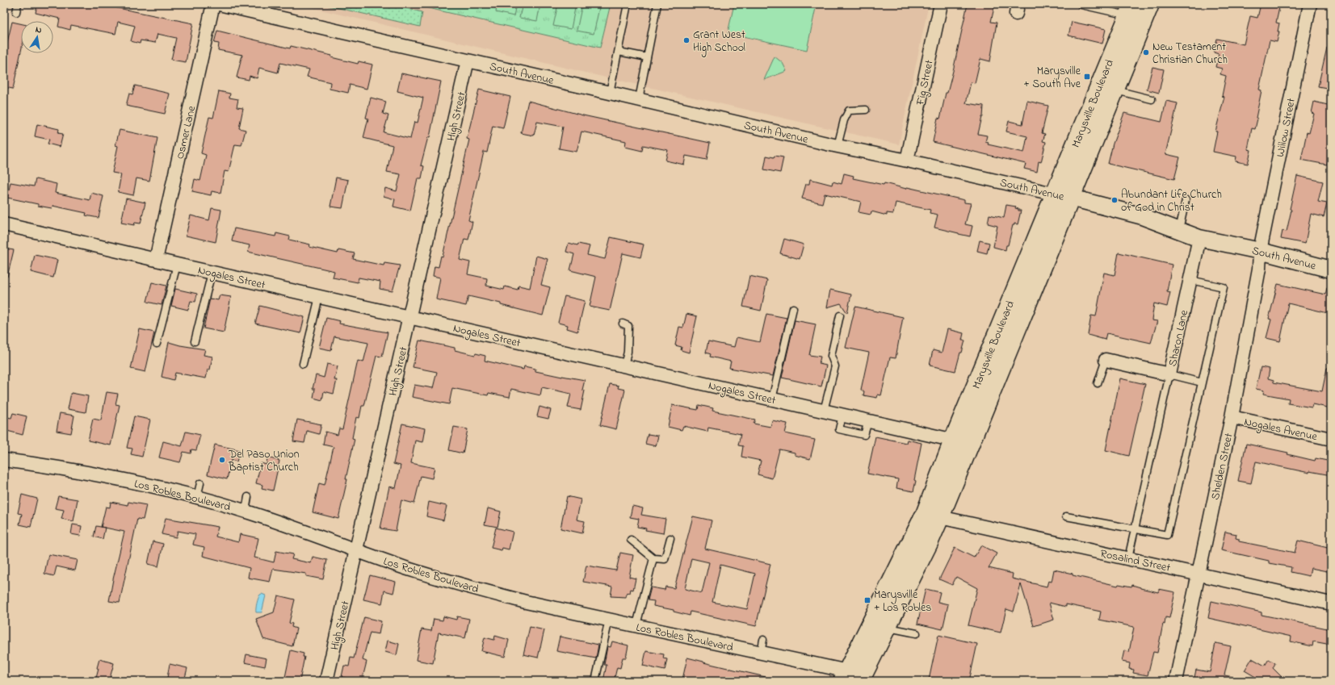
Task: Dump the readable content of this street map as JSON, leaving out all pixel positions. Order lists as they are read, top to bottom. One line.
{"streets":{"main road":["Marysville Boulevard"],"street":["South Avenue","Fig Street","High Street","Willow Street","Osmer Lane","Nogales Street","Sharon Lane","Nogales Avenue","Shelden Street","Los Robles Boulevard","Rosalind Street"]},"crossings":[["South Avenue","Fig Street"],["South Avenue","Marysville Boulevard"],["South Avenue","High Street"],["South Avenue","Willow Street"],["South Avenue","Sharon Lane"],["South Avenue","Shelden Street"],["Marysville Boulevard","Nogales Street"],["Marysville Boulevard","Los Robles Boulevard"],["Marysville Boulevard","Rosalind Street"],["High Street","Nogales Street"],["High Street","Los Robles Boulevard"],["Willow Street","Shelden Street"],["Osmer Lane","Nogales Street"],["Nogales Avenue","Shelden Street"],["Shelden Street","Rosalind Street"]],"places":{"other":["Grant West High School","New Testament Christian Church","Abundant Life Church of God in Christ","Del Paso Union Baptist Church"],"transit":["Marysville + South Ave","Marysville + Los Robles"]},"north":"top"}
